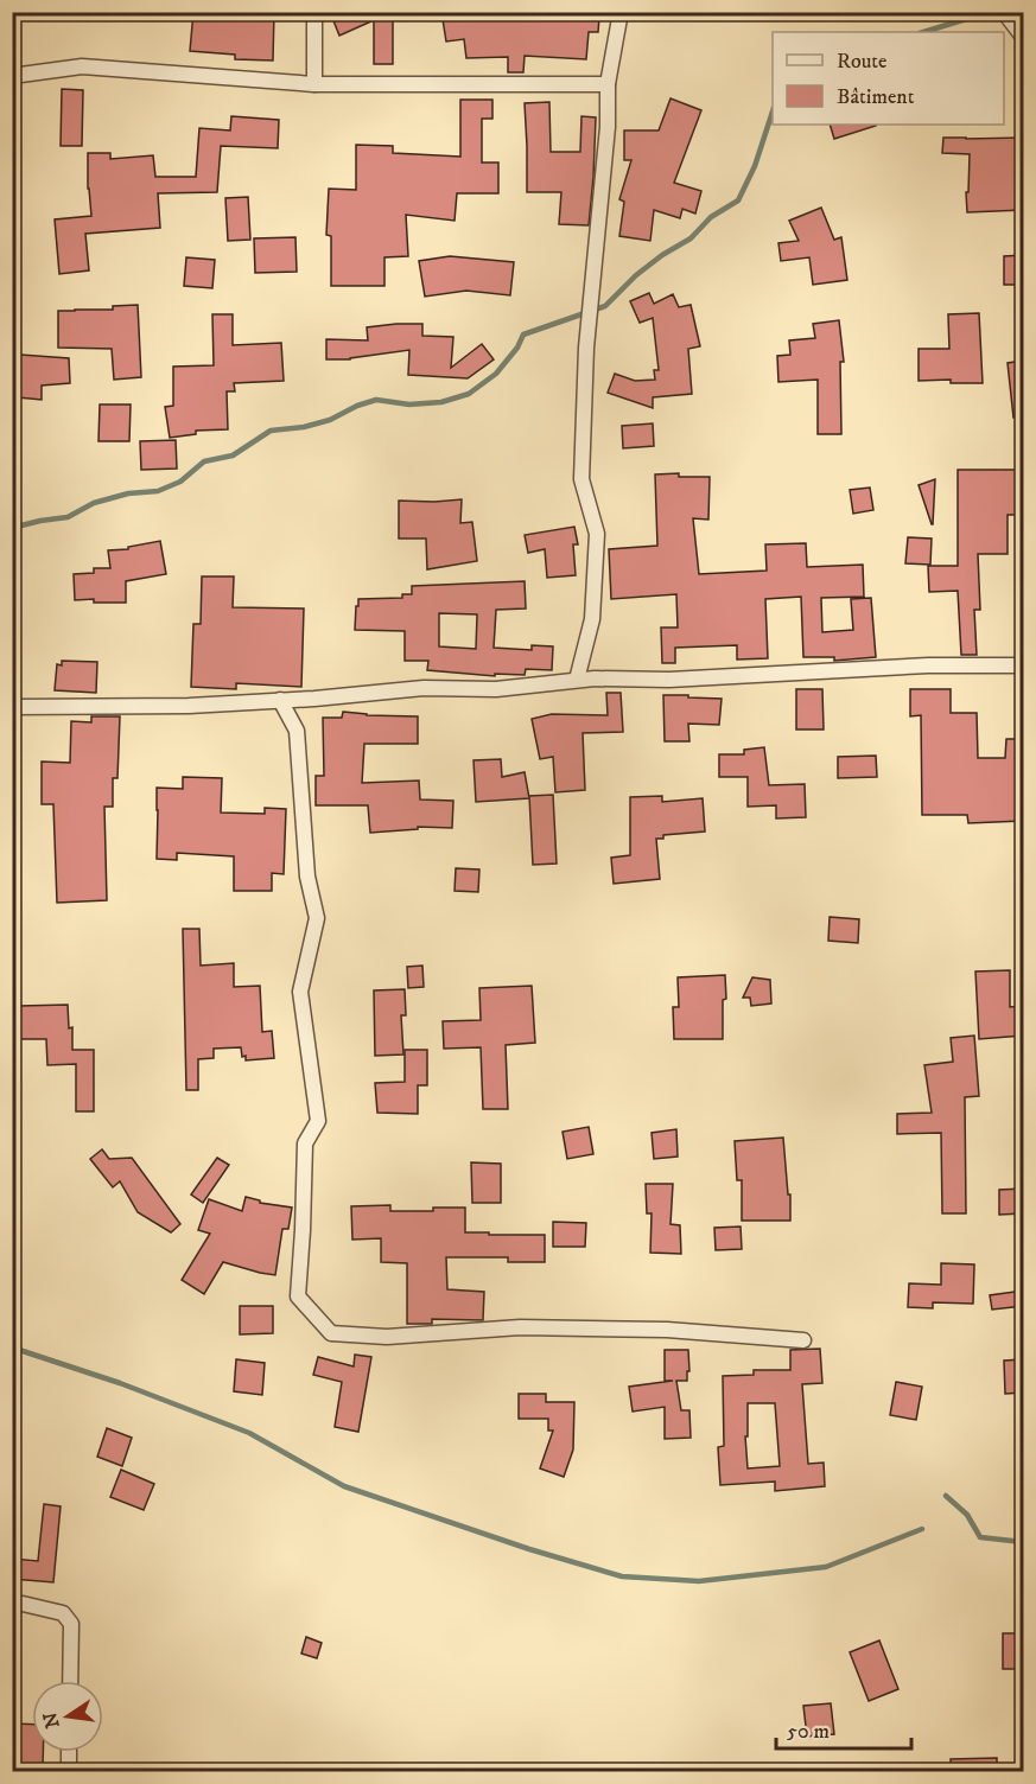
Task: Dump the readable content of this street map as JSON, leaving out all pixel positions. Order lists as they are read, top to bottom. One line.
{"legend":["Route","Bâtiment"],"scale_bar":"50 m","north":"left"}
